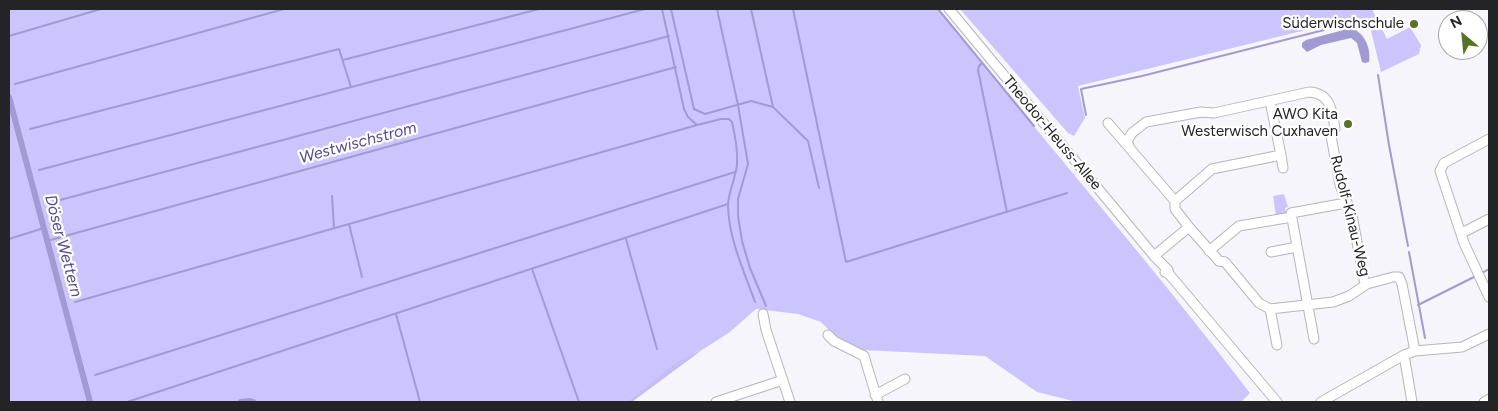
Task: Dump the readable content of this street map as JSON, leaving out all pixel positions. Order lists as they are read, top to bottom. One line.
{"streets":{"street":["Theodor-Heuss-Allee","Rudolf-Kinau-Weg"]},"water":["Westwischstrom","Döser Wettern"],"places":["Süderwischschule","AWO Kita Westerwisch Cuxhaven"],"north":"top left"}
